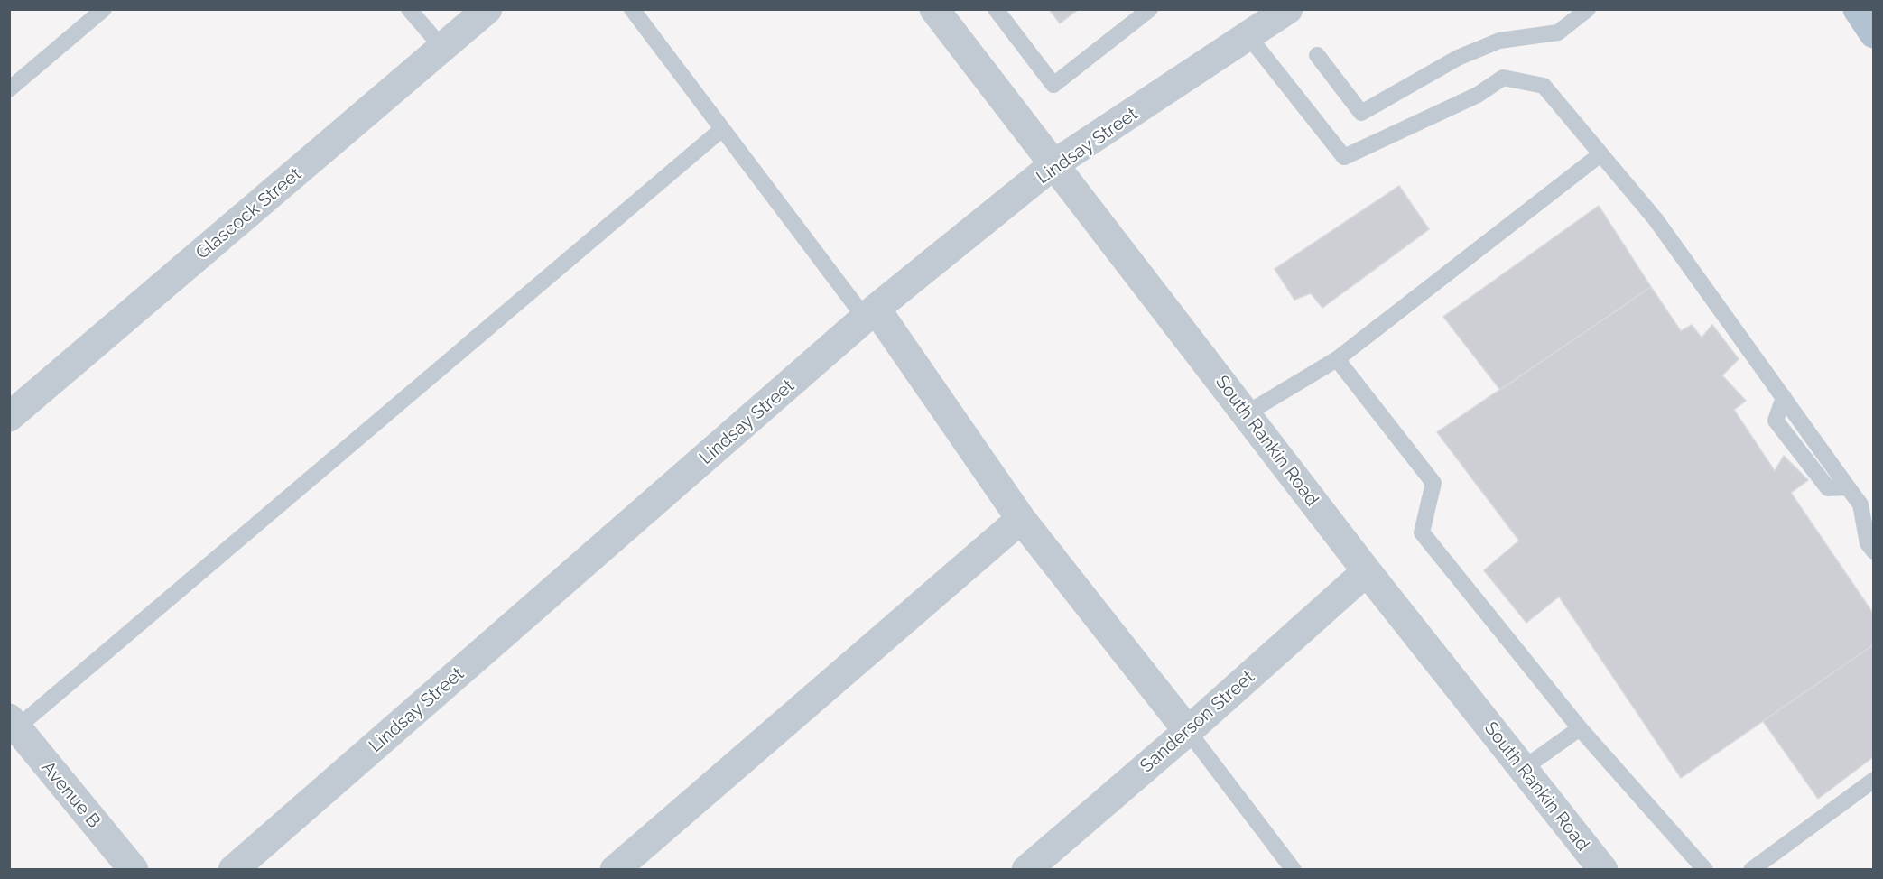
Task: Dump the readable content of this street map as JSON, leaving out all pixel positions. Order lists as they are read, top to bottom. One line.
{"streets":{"street":["Lindsay Street","Glascock Street","South Rankin Road","Sanderson Street","Avenue B"]},"crossings":[["Lindsay Street","South Rankin Road"],["South Rankin Road","Sanderson Street"]]}
